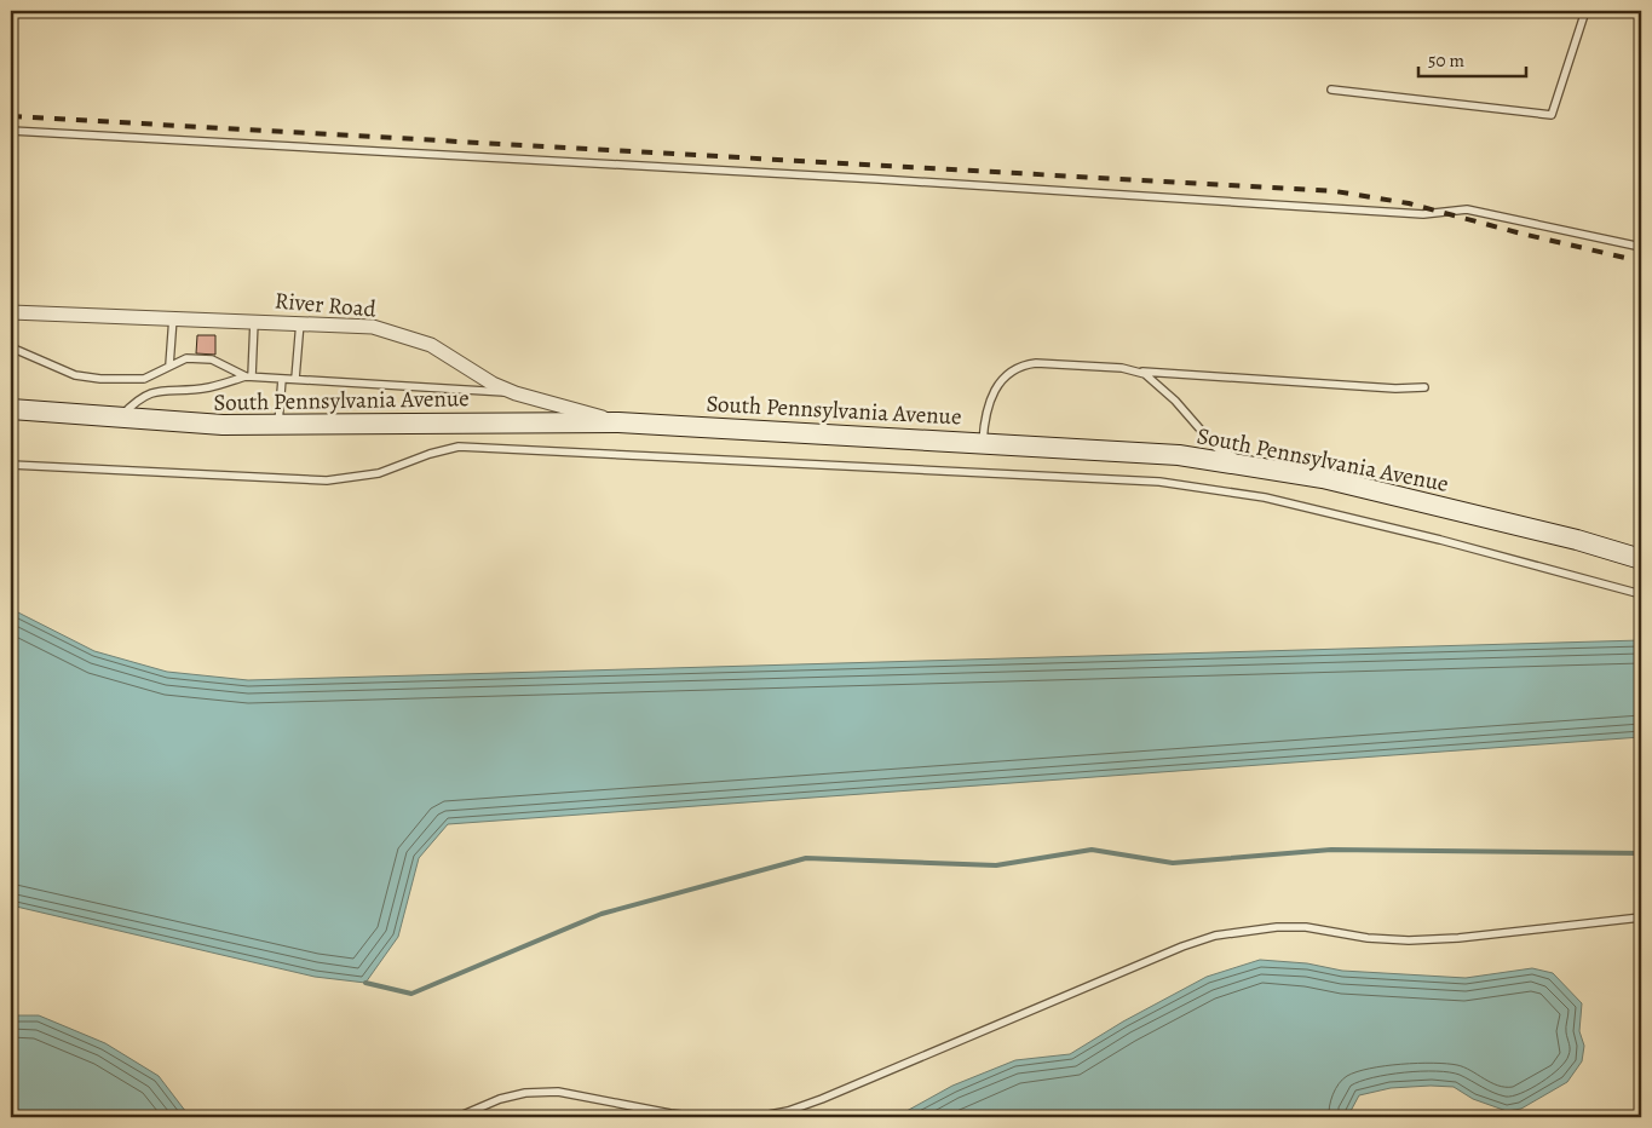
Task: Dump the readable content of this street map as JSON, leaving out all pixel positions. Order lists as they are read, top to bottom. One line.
{"streets":{"street":["River Road","South Pennsylvania Avenue"]},"crossings":[["River Road","South Pennsylvania Avenue"]],"scale_bar":"50 m"}
